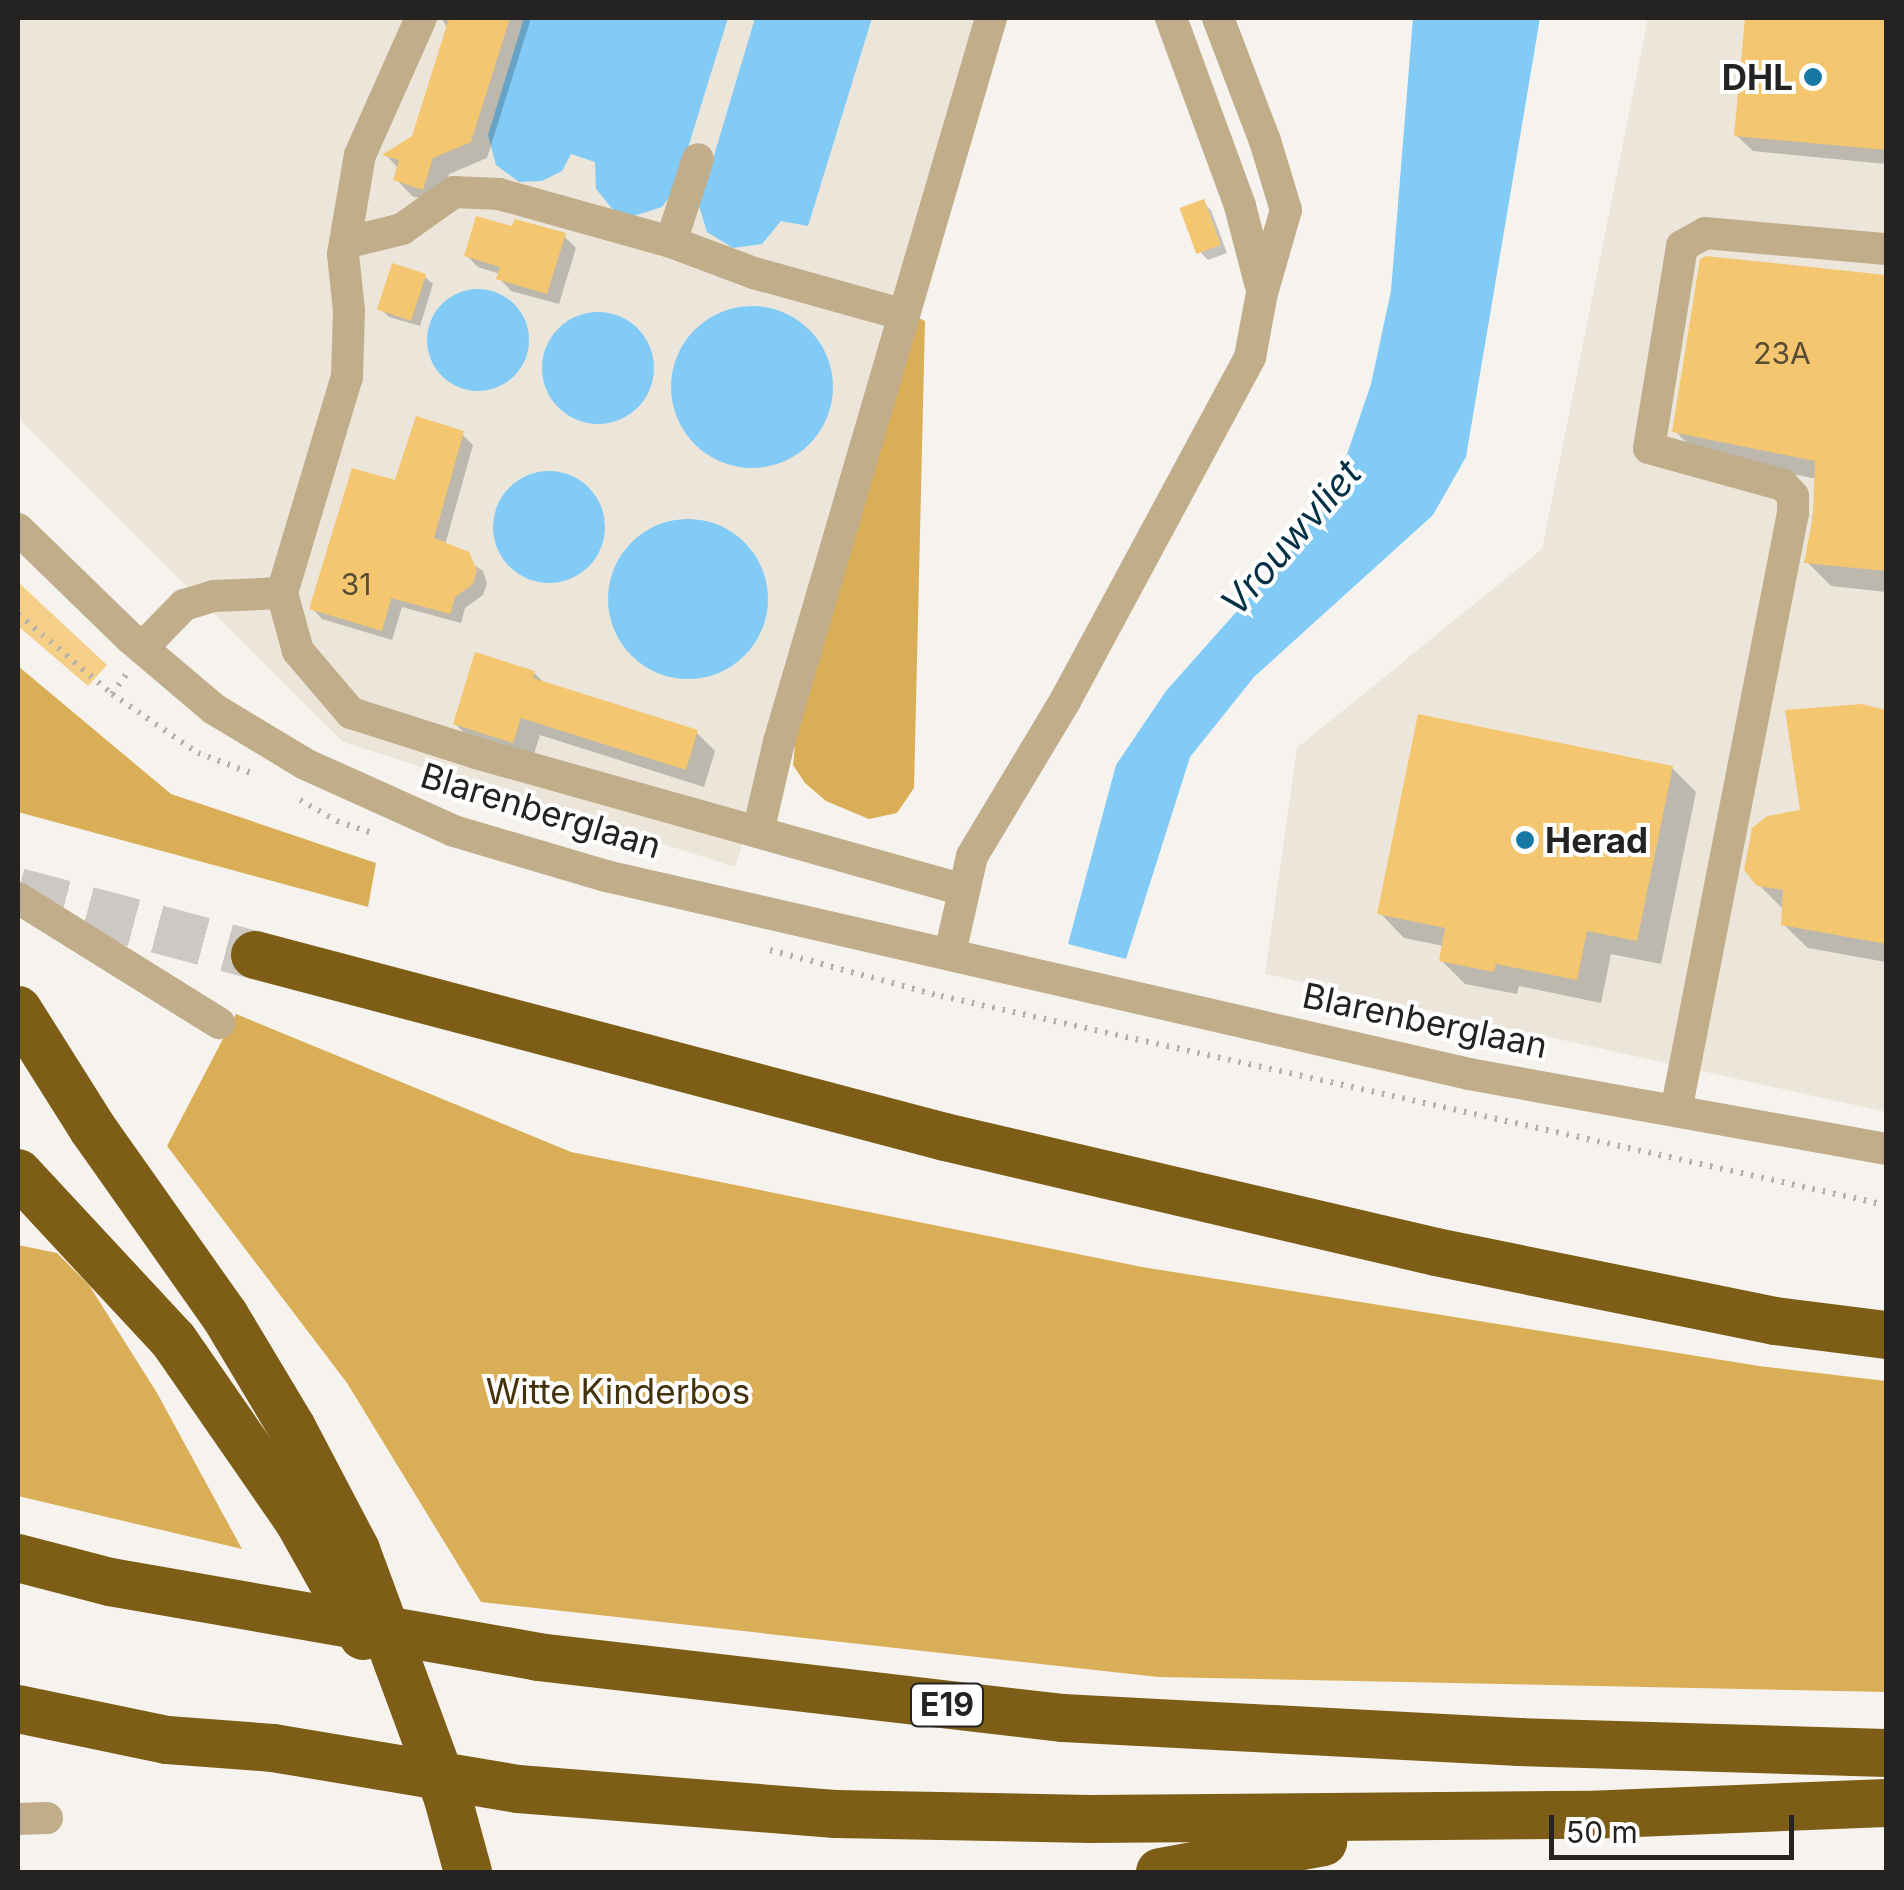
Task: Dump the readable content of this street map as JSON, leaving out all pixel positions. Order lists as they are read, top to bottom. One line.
{"streets":{"highway":["E19"],"street":["Blarenberglaan"]},"water":["Vrouwvliet"],"parks":["Witte Kinderbos"],"places":["DHL","Herad"],"house_numbers":["23A","31"],"scale_bar":"50 m"}
